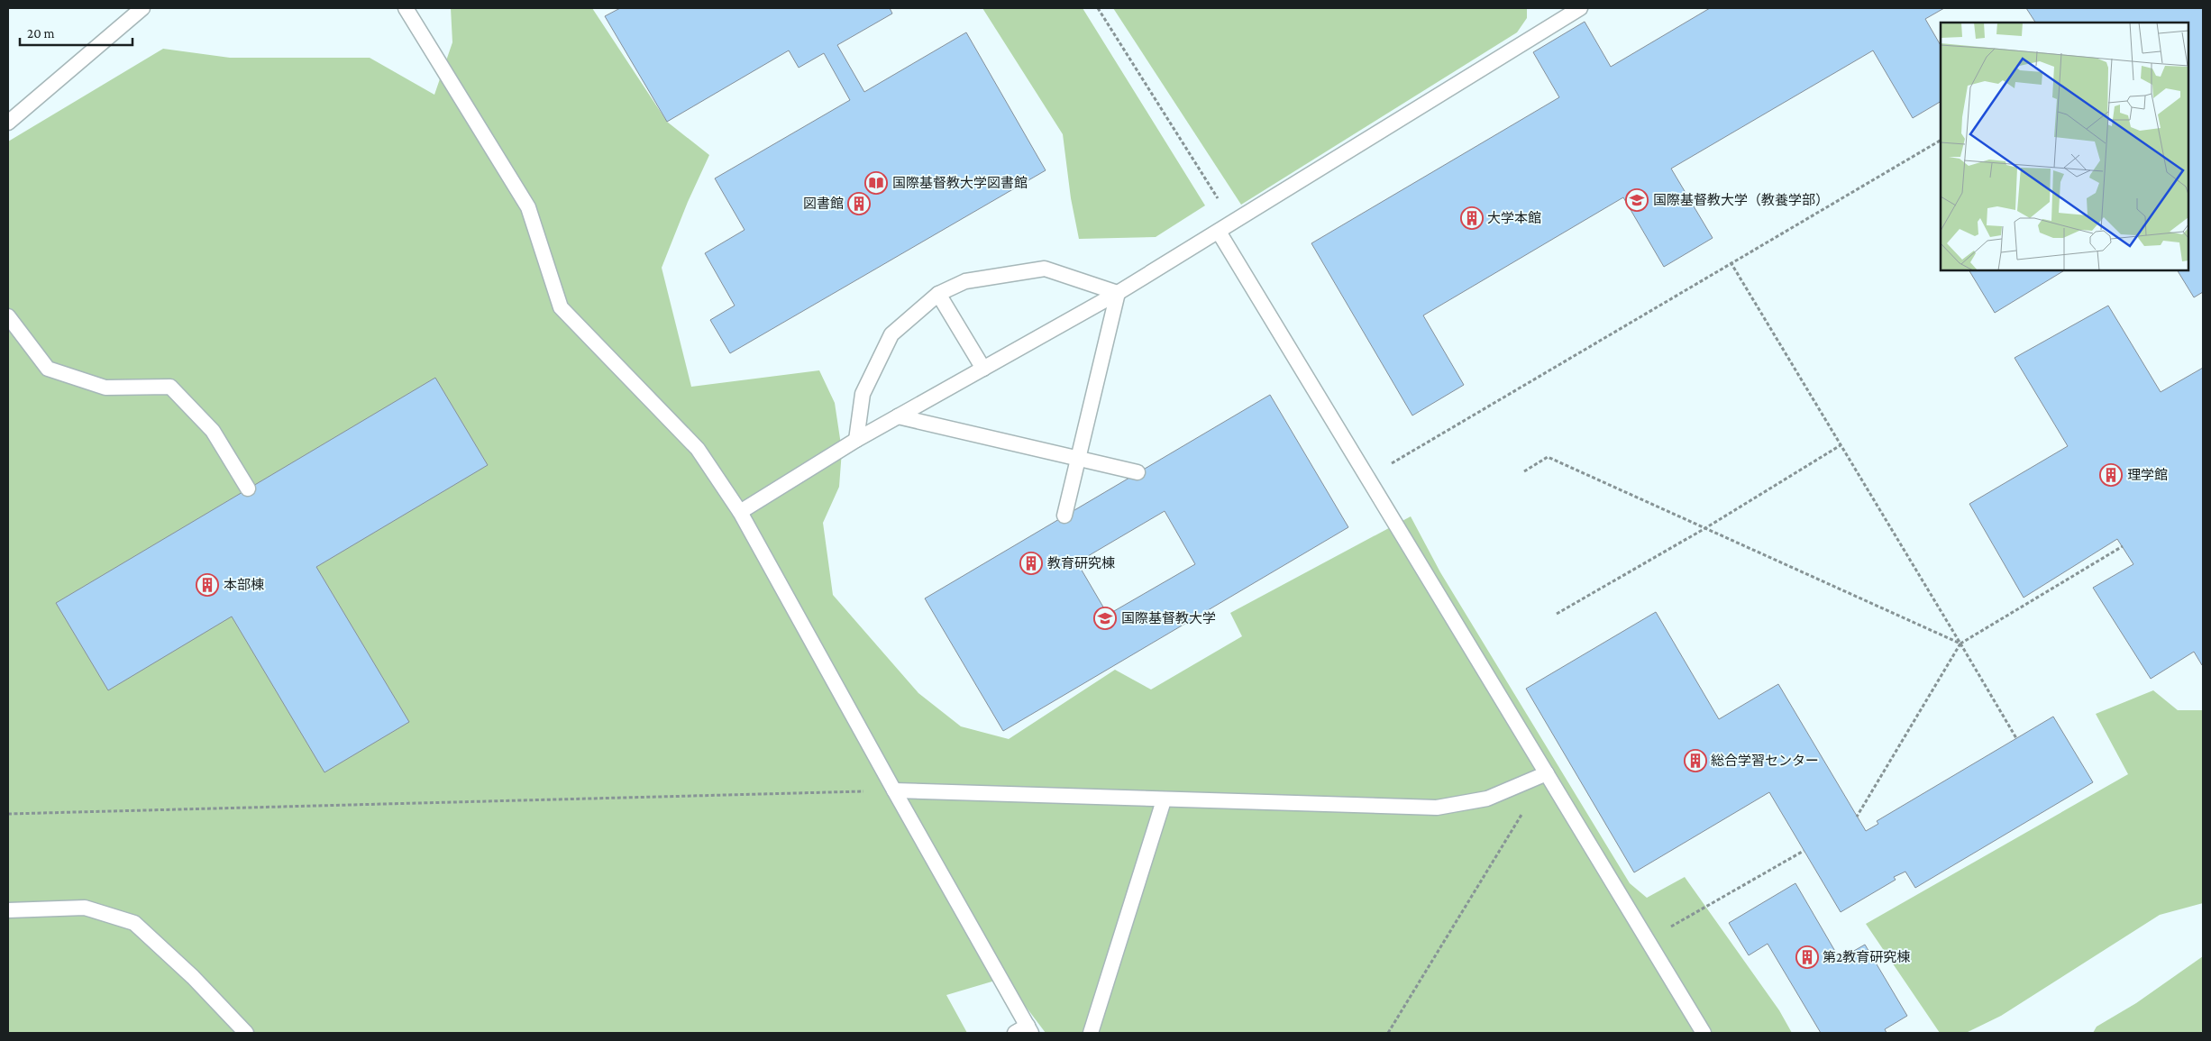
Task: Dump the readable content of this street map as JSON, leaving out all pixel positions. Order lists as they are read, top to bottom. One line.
{"places":{"library":["国際基督教大学図書館"],"school or university":["国際基督教大学（教養学部）","国際基督教大学"],"building":["図書館","大学本館","理学館","教育研究棟","本部棟","総合学習センター","第2教育研究棟"]},"scale_bar":"20 m"}
